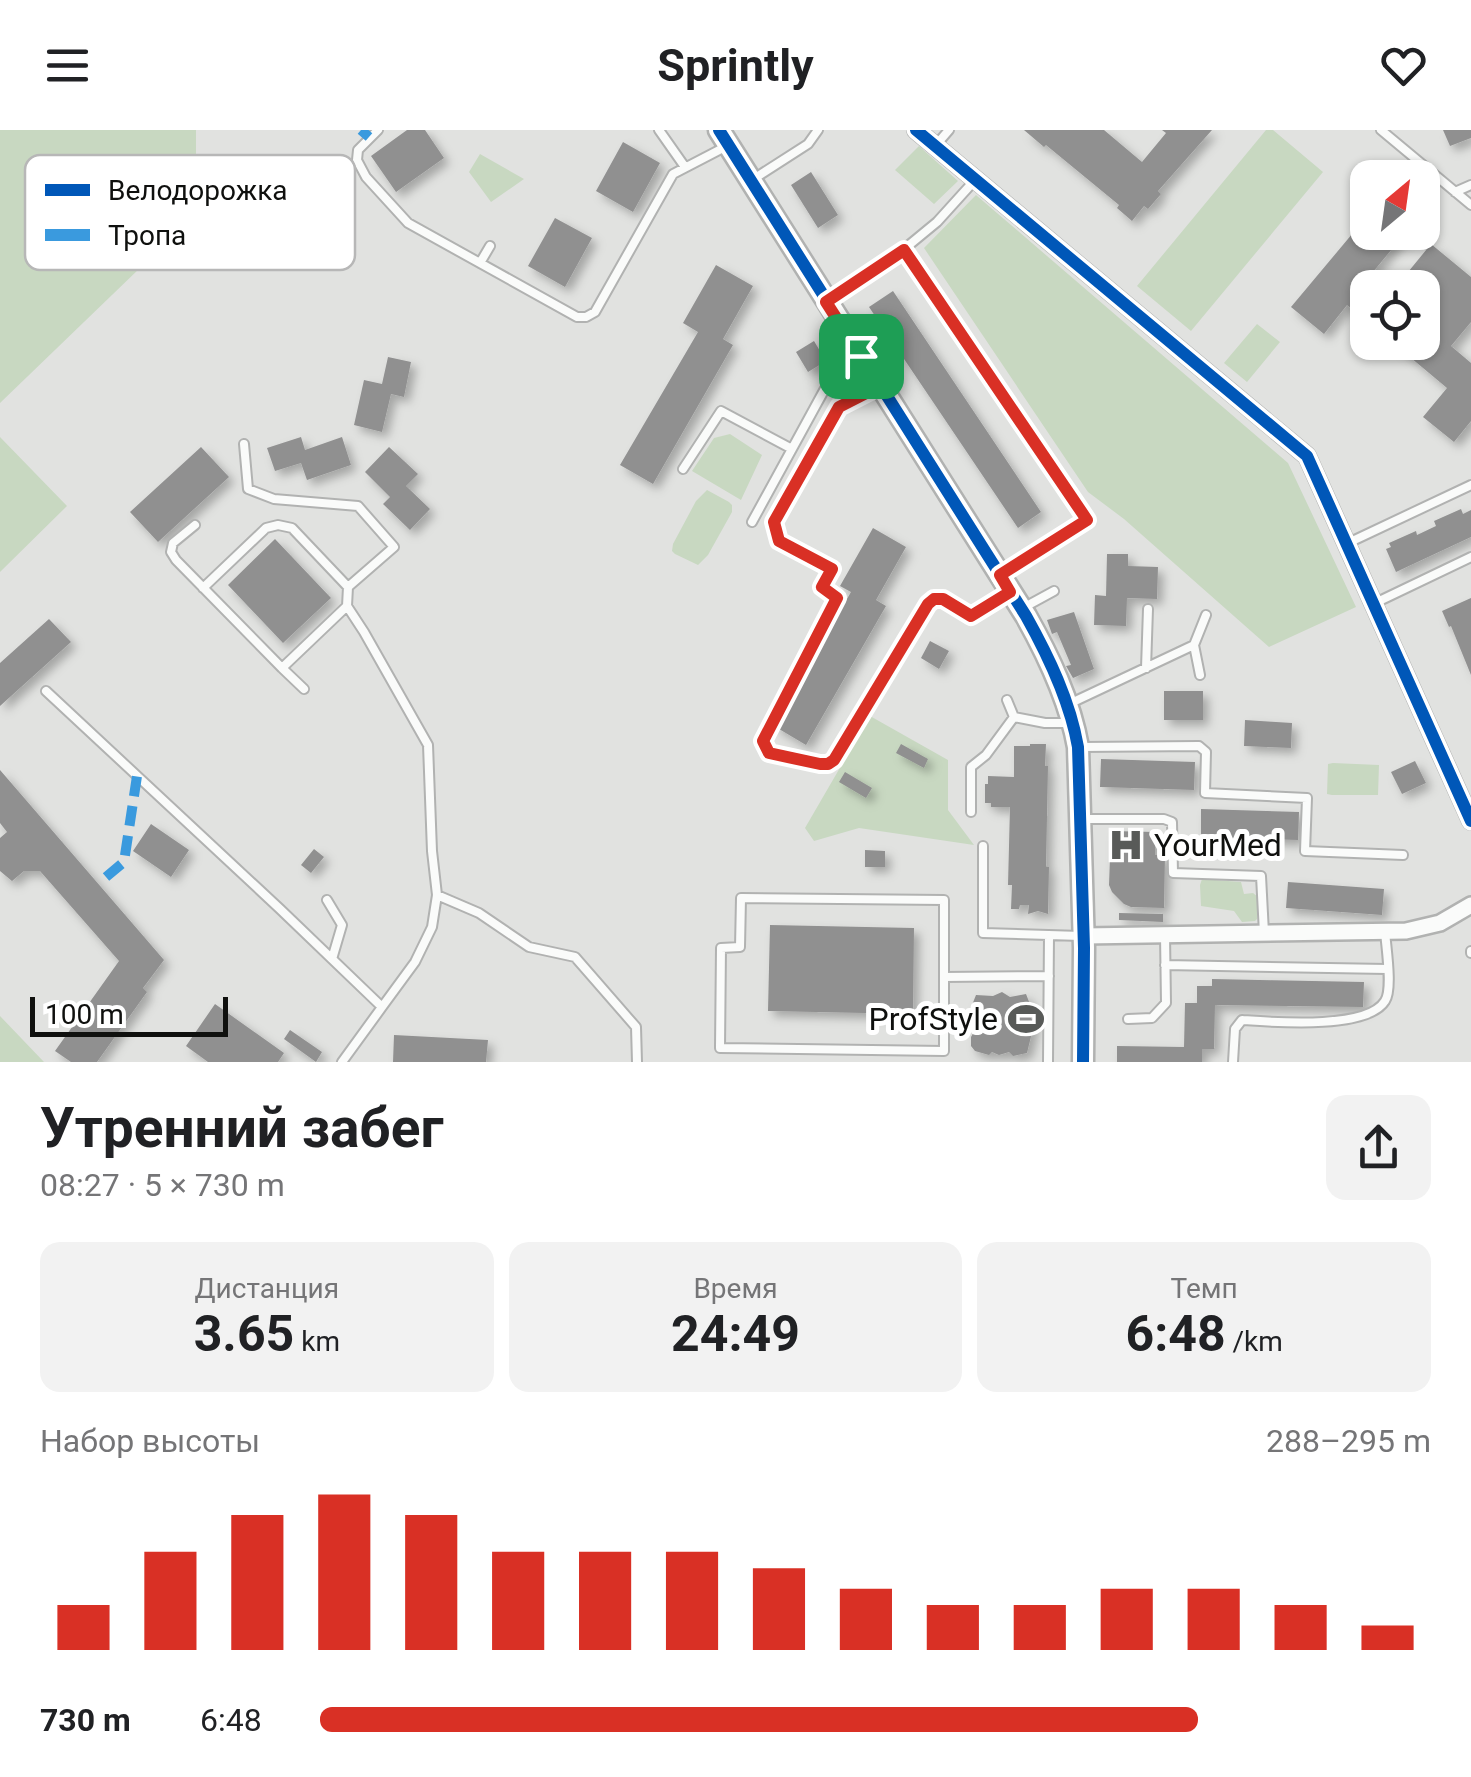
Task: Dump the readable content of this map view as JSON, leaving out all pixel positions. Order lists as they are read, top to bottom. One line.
{"places":{"hospital":["YourMed"],"sports":["ProfStyle"]},"legend":["Велодорожка","Тропа"],"scale_bar":"100 m","north":"top right","page":{"header":"Sprintly","scale":"100 m","heading":["Утренний забег","08:27 · 5 × 730 m"],"stats":[["Дистанция","3.65 km"],["Время","24:49"],["Темп","6:48 /km"]],"chart":["Набор высоты","288–295 m"],"list":[{"name":"730 m","note":"6:48"}]}}
